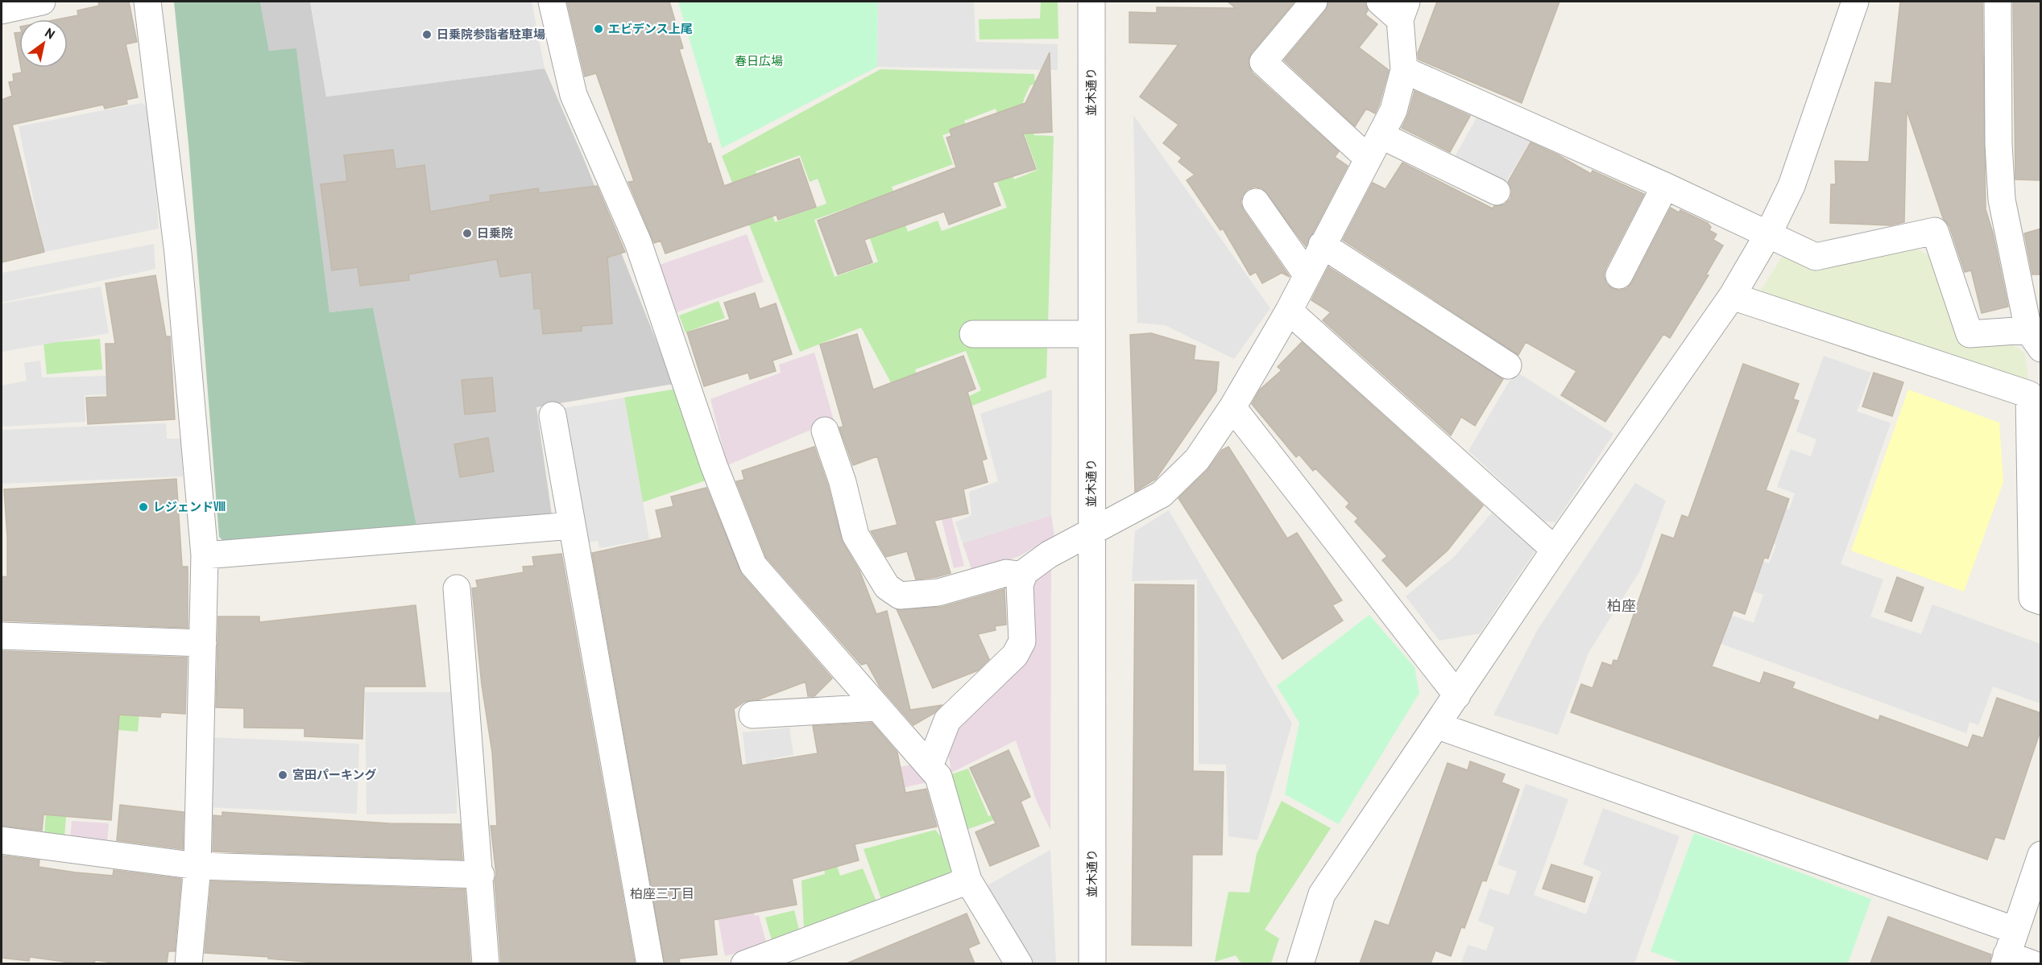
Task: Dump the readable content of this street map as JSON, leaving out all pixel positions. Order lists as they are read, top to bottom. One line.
{"streets":{"street":["並木通り"]},"districts":["柏座","柏座三丁目"],"parks":["春日広場"],"places":["エビデンス上尾","日乗院参詣者駐車場","日乗院","レジェンドⅧ","宮田パーキング"],"north":"top right"}
